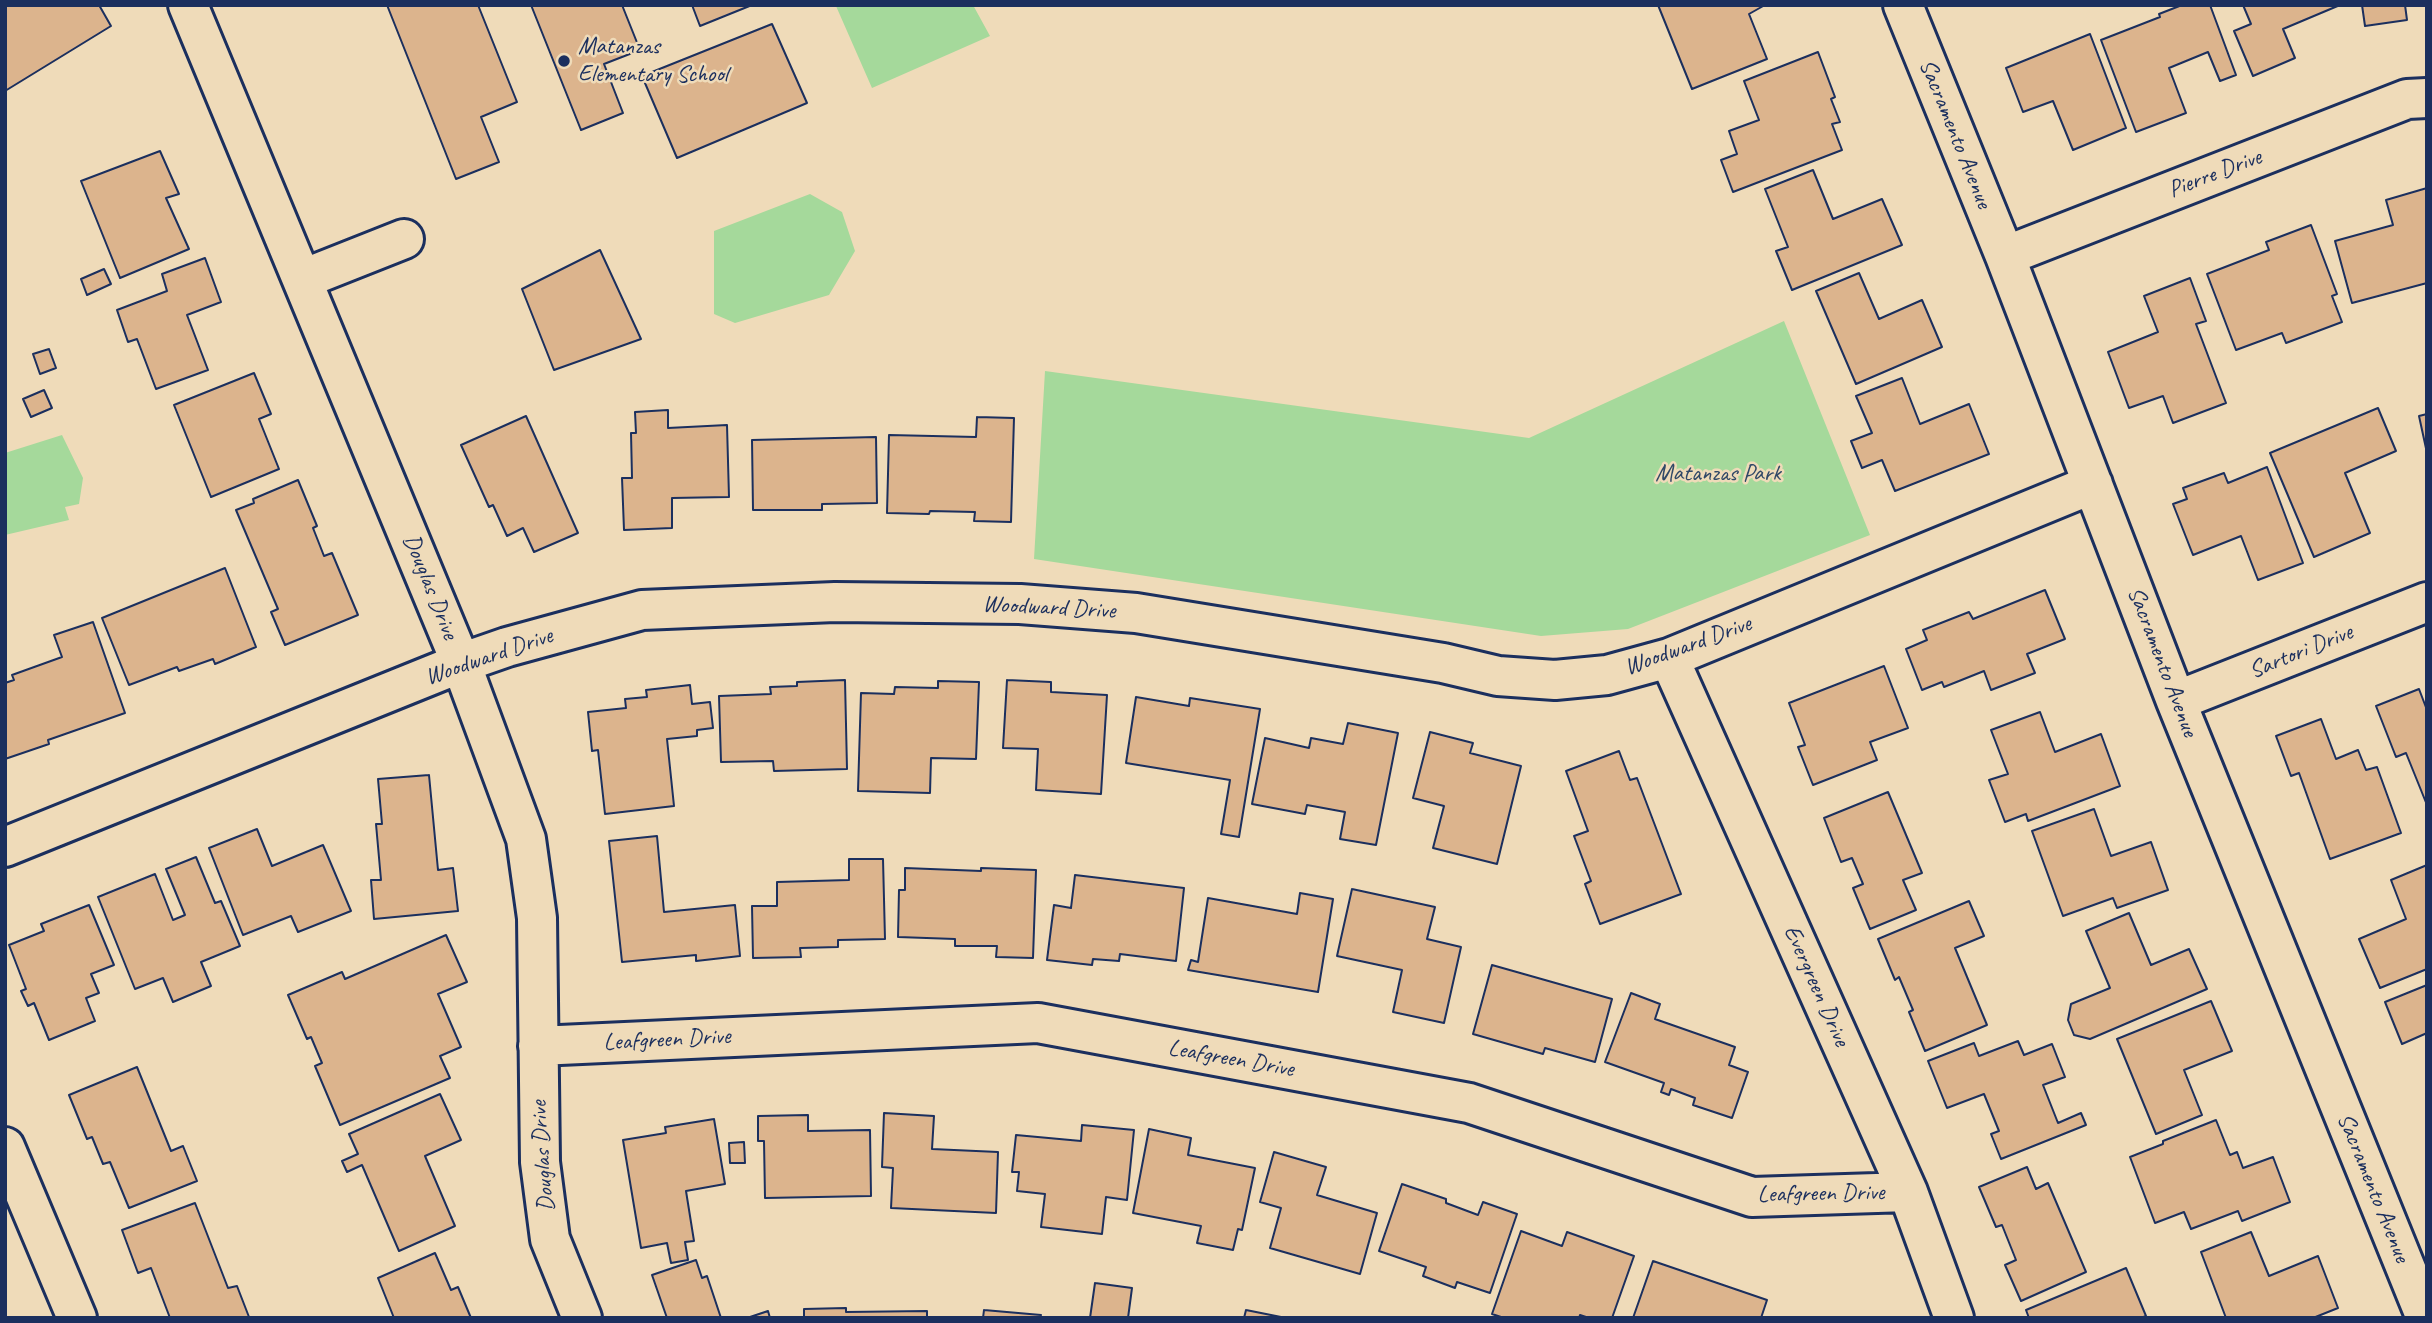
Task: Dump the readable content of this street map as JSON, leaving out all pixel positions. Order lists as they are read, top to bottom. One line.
{"streets":{"street":["Sacramento Avenue","Pierre Drive","Douglas Drive","Woodward Drive","Sartori Drive","Evergreen Drive","Leafgreen Drive"]},"crossings":[["Sacramento Avenue","Pierre Drive"],["Sacramento Avenue","Woodward Drive"],["Sacramento Avenue","Sartori Drive"],["Douglas Drive","Woodward Drive"],["Douglas Drive","Leafgreen Drive"],["Woodward Drive","Evergreen Drive"],["Evergreen Drive","Leafgreen Drive"]],"parks":["Matanzas Park"],"places":["Matanzas Elementary School"]}
